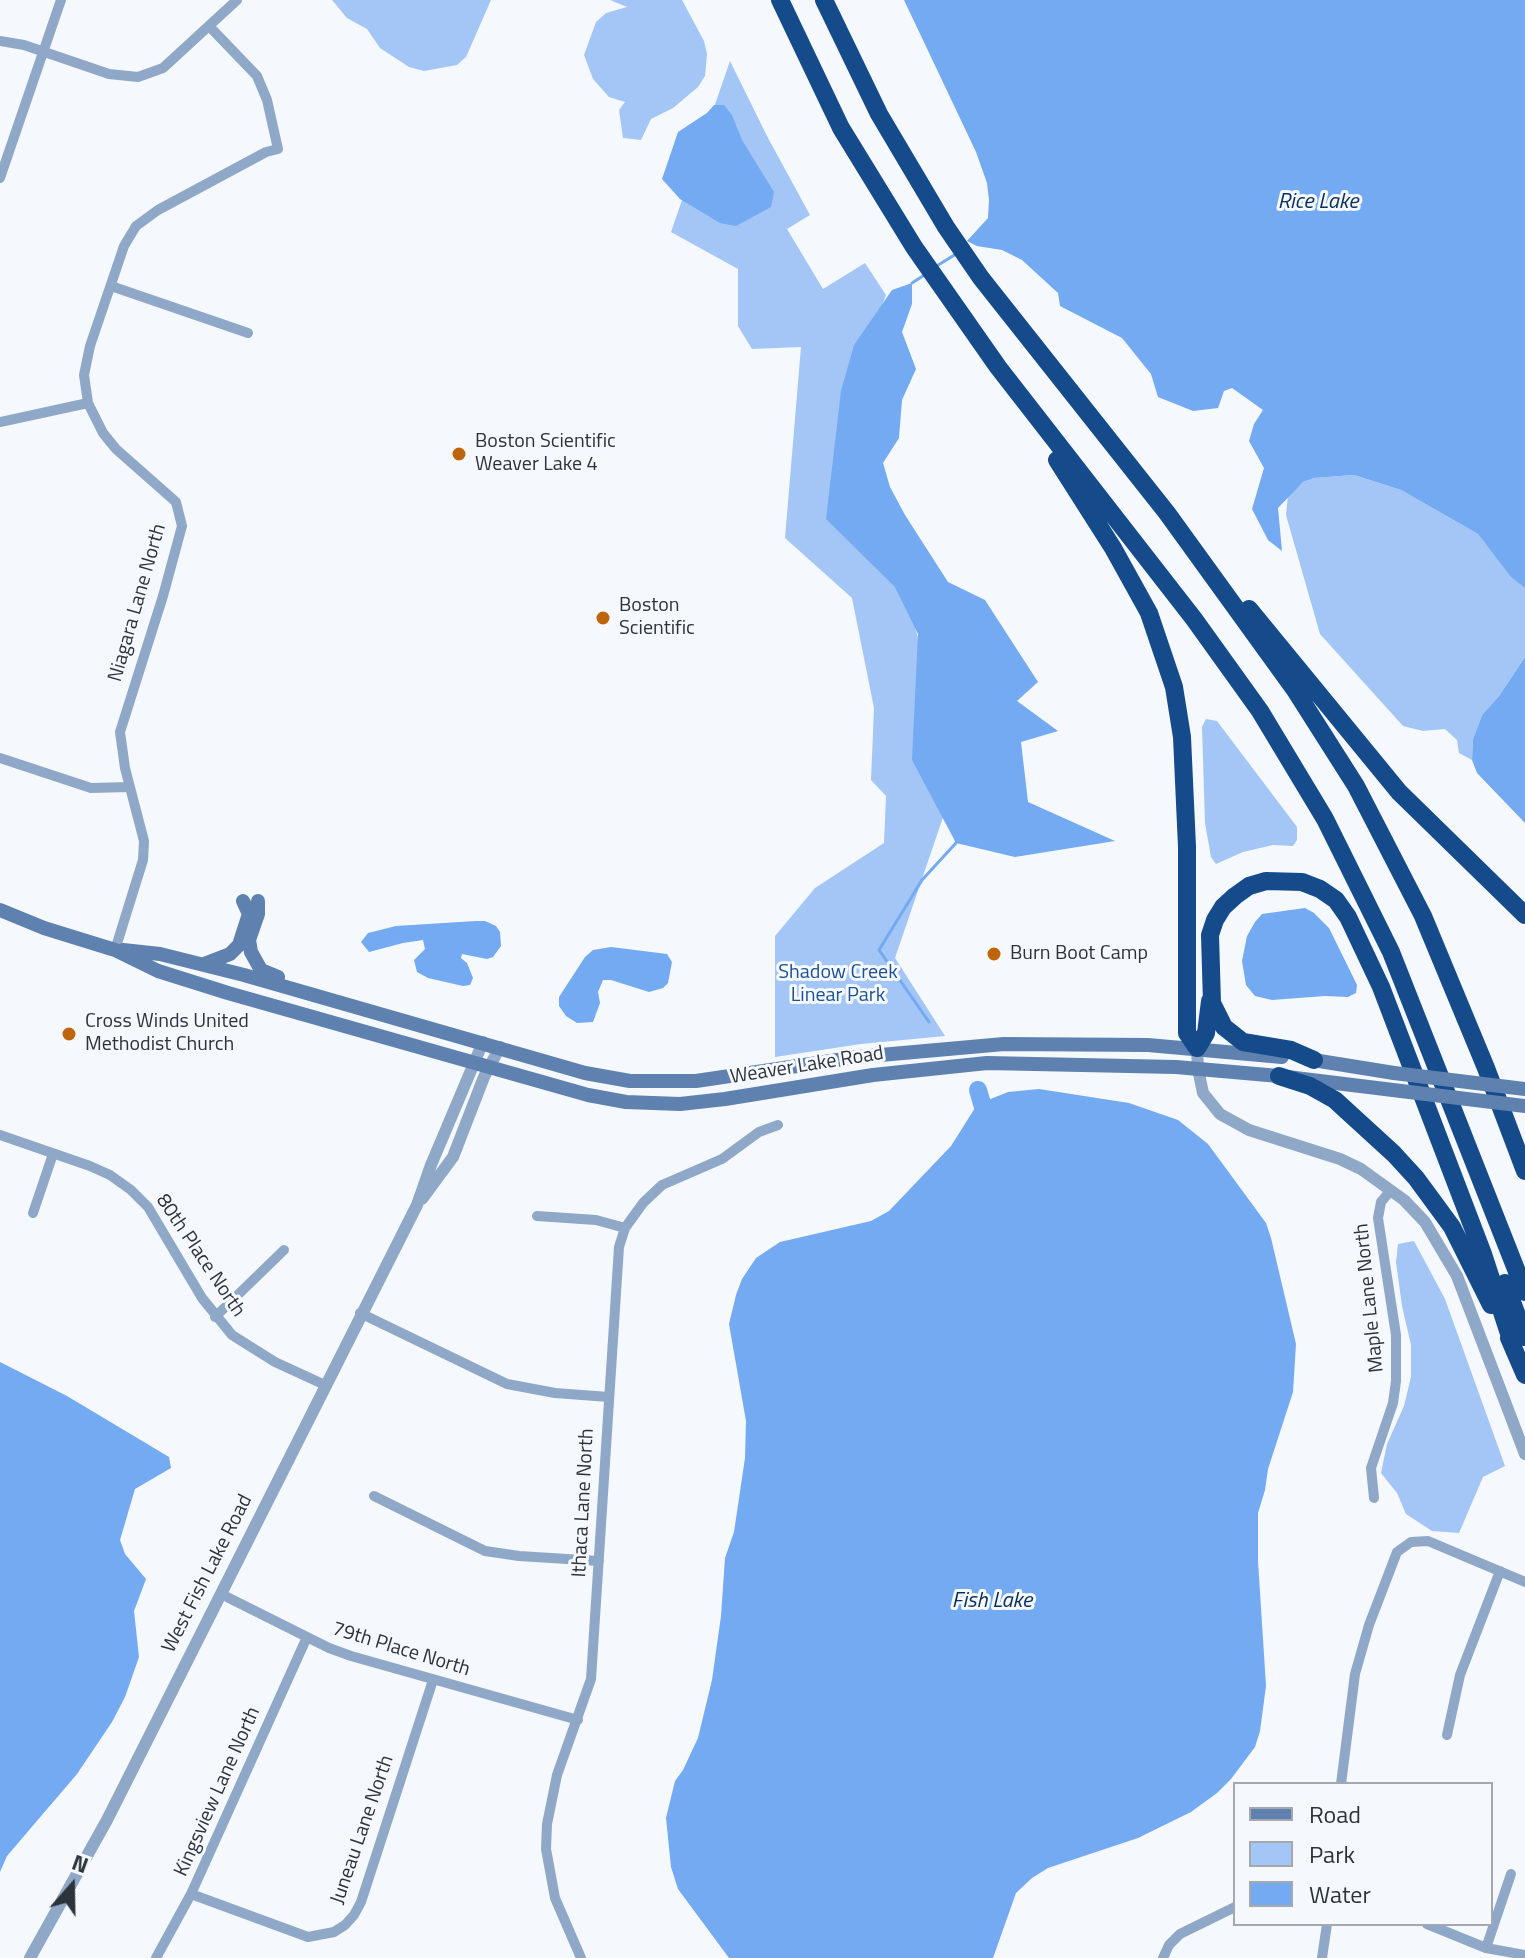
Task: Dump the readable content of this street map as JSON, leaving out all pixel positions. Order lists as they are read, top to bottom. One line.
{"streets":{"main road":["Weaver Lake Road"],"street":["Niagara Lane North","80th Place North","Maple Lane North","Ithaca Lane North","West Fish Lake Road","79th Place North","Kingsview Lane North","Juneau Lane North"]},"crossings":[["Niagara Lane North","Weaver Lake Road"],["Weaver Lake Road","West Fish Lake Road"],["80th Place North","West Fish Lake Road"],["Ithaca Lane North","79th Place North"],["West Fish Lake Road","79th Place North"],["79th Place North","Kingsview Lane North"],["79th Place North","Juneau Lane North"],["Kingsview Lane North","Juneau Lane North"]],"water":["Rice Lake","Fish Lake"],"parks":["Shadow Creek Linear Park"],"places":["Boston Scientific Weaver Lake 4","Boston Scientific","Burn Boot Camp","Cross Winds United Methodist Church"],"legend":["Road","Park","Water"],"north":"top"}
